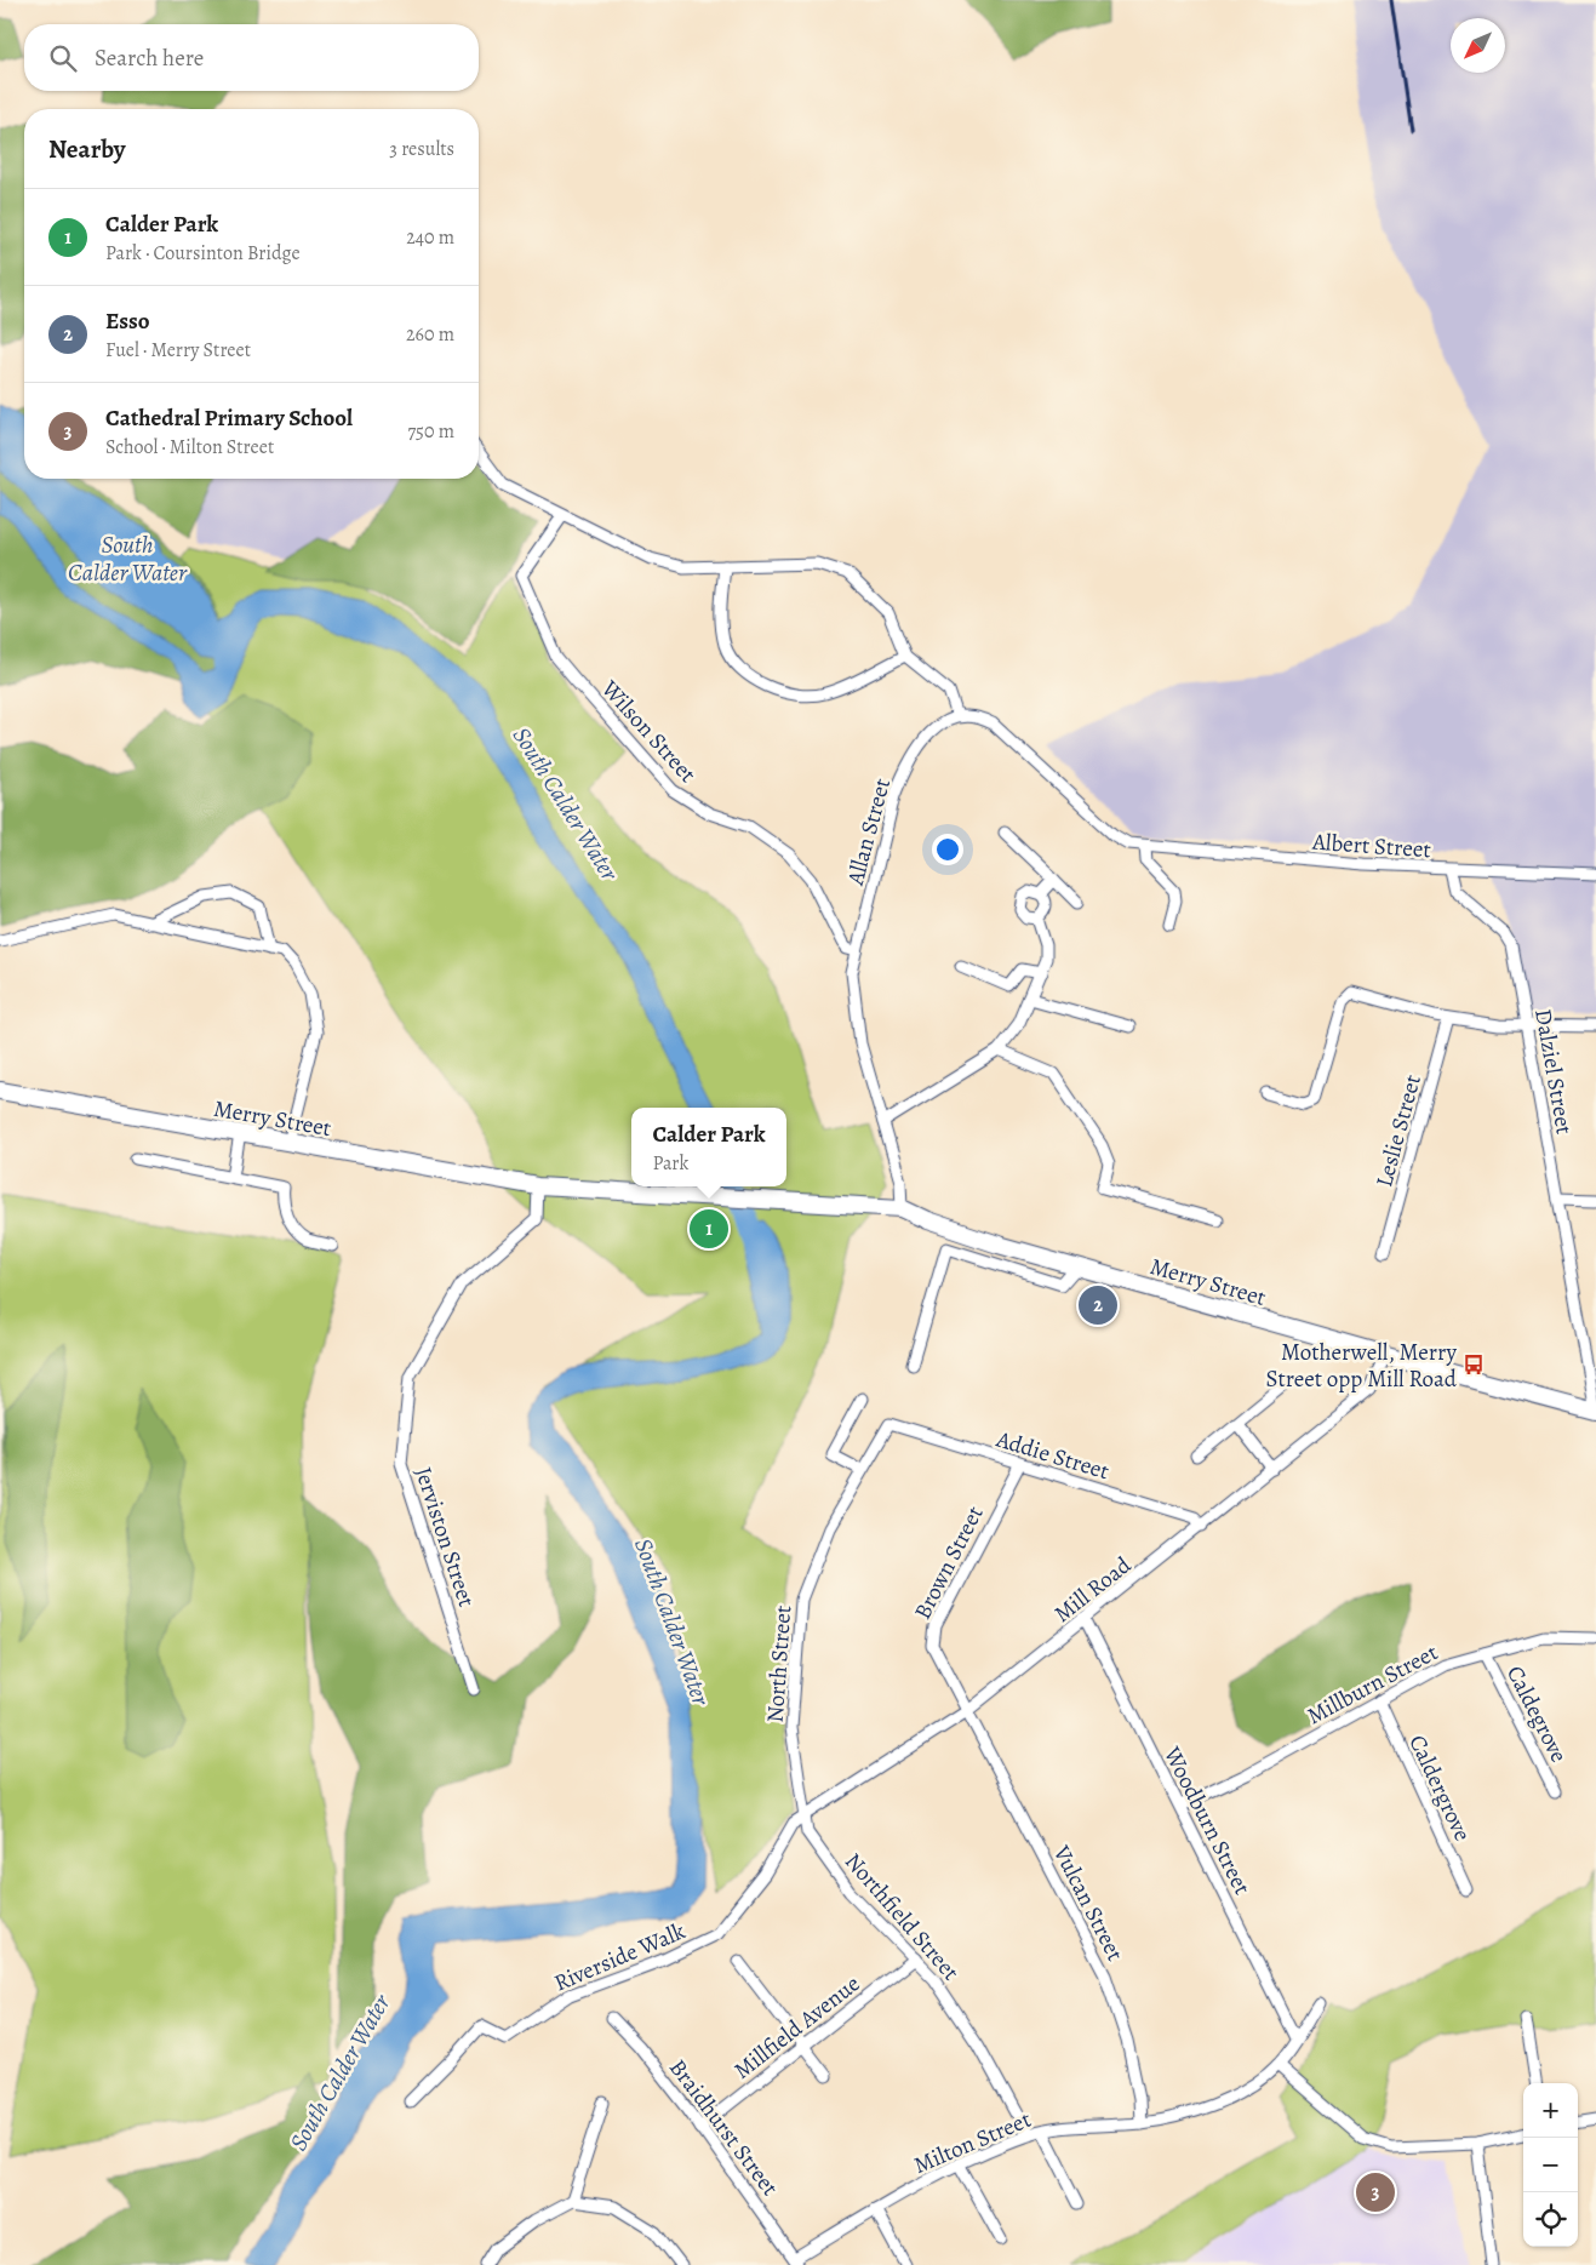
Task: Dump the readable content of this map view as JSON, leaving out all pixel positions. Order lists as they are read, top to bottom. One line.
{"streets":{"main road":["Merry Street"],"street":["Wilson Street","Allan Street","Albert Street","Dalziel Street","Leslie Street","Addie Street","Jerviston Street","Brown Street","Mill Road","North Street","Millburn Street","Caldegrove","Caldergrove","Woodburn Street","Vulcan Street","Northfield Street","Riverside Walk","Millfield Avenue","Braidhurst Street","Milton Street"]},"crossings":[["Wilson Street","Allan Street"],["Allan Street","Merry Street"],["Albert Street","Dalziel Street"],["Dalziel Street","Merry Street"],["Merry Street","Jerviston Street"],["Merry Street","Mill Road"],["Addie Street","Brown Street"],["Addie Street","Mill Road"],["Addie Street","North Street"],["Brown Street","Mill Road"],["Brown Street","Vulcan Street"],["Mill Road","North Street"],["Mill Road","Woodburn Street"],["Mill Road","Vulcan Street"],["Mill Road","Northfield Street"],["Mill Road","Riverside Walk"],["North Street","Northfield Street"],["Millburn Street","Caldegrove"],["Millburn Street","Caldergrove"],["Millburn Street","Woodburn Street"],["Woodburn Street","Milton Street"],["Vulcan Street","Milton Street"],["Northfield Street","Millfield Avenue"],["Northfield Street","Milton Street"],["Millfield Avenue","Braidhurst Street"],["Braidhurst Street","Milton Street"]],"water":["South Calder Water"],"places":{"bus stop":["Motherwell, Merry Street opp Mill Road"]},"north":"bottom left","page":{"search":"Search here","heading":["Nearby","3 results"],"list":[{"mark":"1","name":"Calder Park","note":"Park · Coursinton Bridge","value":"240 m"},{"mark":"2","name":"Esso","note":"Fuel · Merry Street","value":"260 m"},{"mark":"3","name":"Cathedral Primary School","note":"School · Milton Street","value":"750 m"}],"popup":["Calder Park","Park"],"pins":["1","2","3"],"map_buttons":["+","−"]}}
